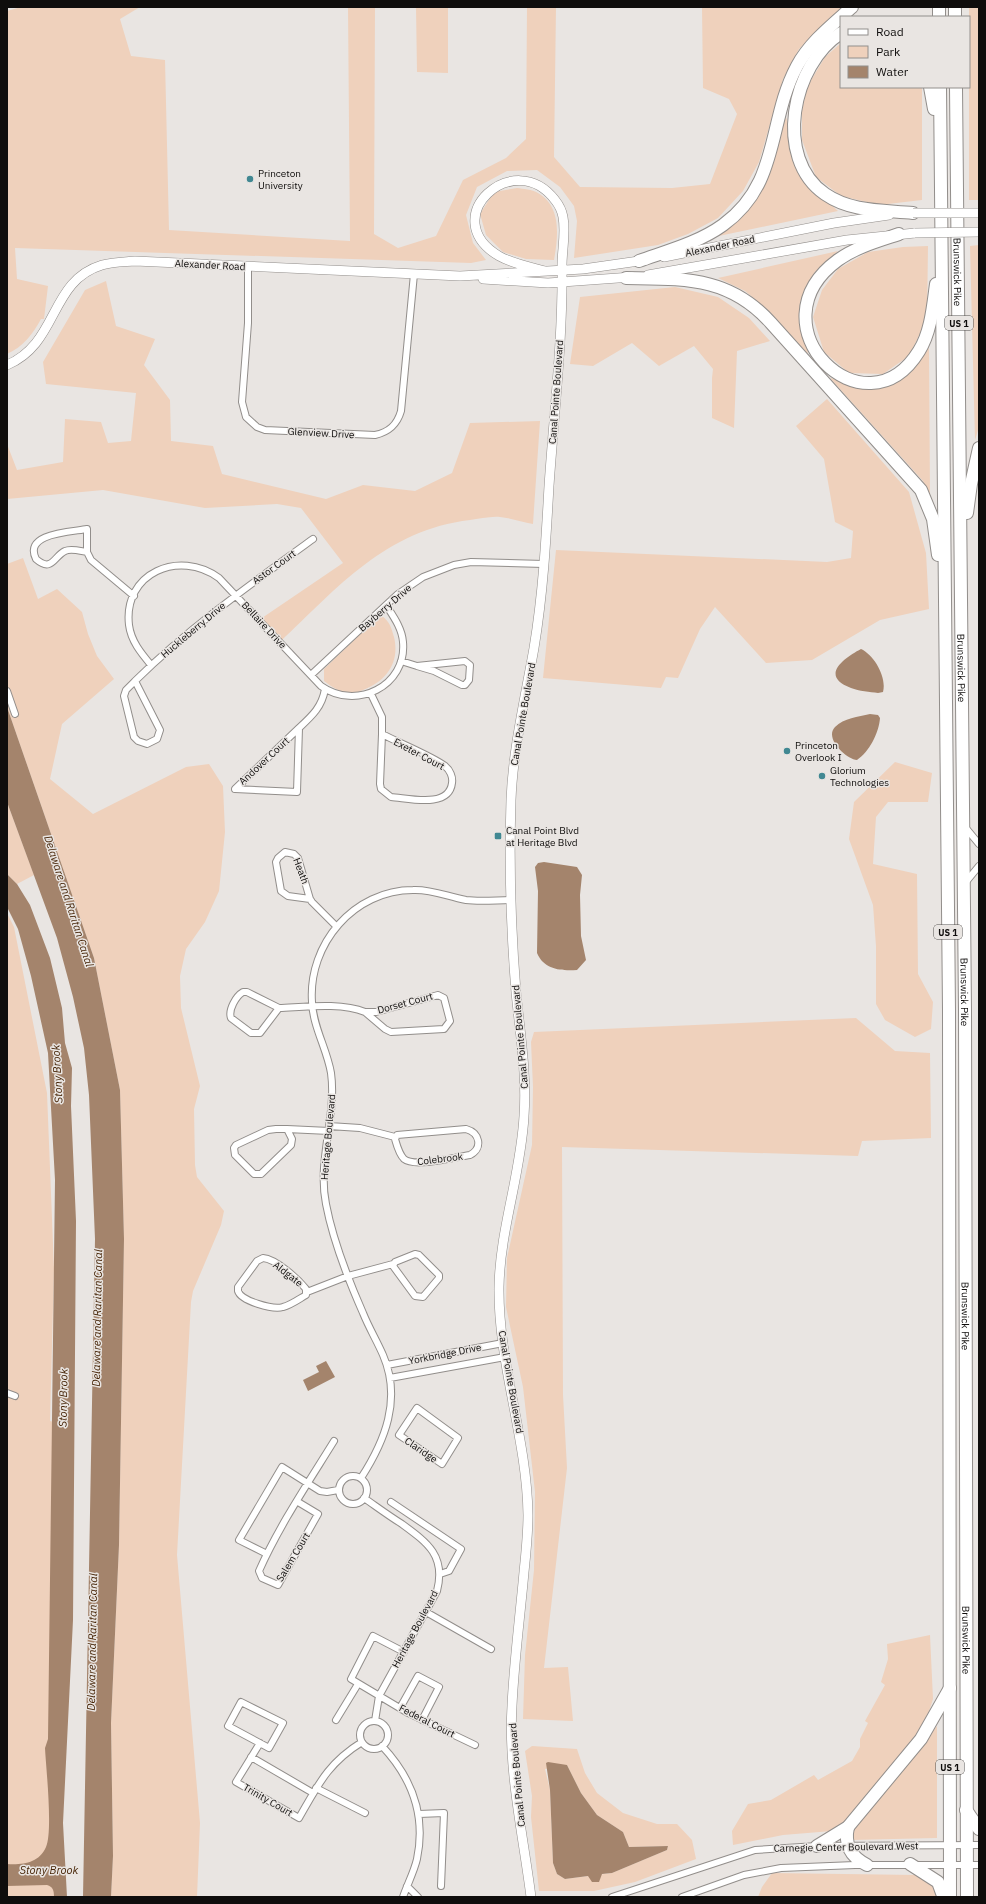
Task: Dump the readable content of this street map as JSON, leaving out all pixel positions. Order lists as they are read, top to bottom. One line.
{"streets":{"highway":["Brunswick Pike","US 1"],"main road":["Alexander Road","Canal Pointe Boulevard"],"street":["Glenview Drive","Astor Court","Bayberry Drive","Bellaire Drive","Huckleberry Drive","Exeter Court","Andover Court","Heath","Dorset Court","Heritage Boulevard","Colebrook","Aldgate","Yorkbridge Drive","Claridge","Salem Court","Federal Court","Trinity Court","Carnegie Center Boulevard West"]},"crossings":[["Alexander Road","Canal Pointe Boulevard"],["Alexander Road","Glenview Drive"],["Brunswick Pike","Carnegie Center Boulevard West"],["Canal Pointe Boulevard","Bayberry Drive"],["Canal Pointe Boulevard","Heritage Boulevard"],["Canal Pointe Boulevard","Yorkbridge Drive"],["Astor Court","Bellaire Drive"],["Astor Court","Huckleberry Drive"],["Bayberry Drive","Bellaire Drive"],["Bellaire Drive","Huckleberry Drive"],["Bellaire Drive","Exeter Court"],["Dorset Court","Heritage Boulevard"],["Heritage Boulevard","Yorkbridge Drive"],["Heritage Boulevard","Federal Court"],["Heritage Boulevard","Trinity Court"]],"water":["Delaware and Raritan Canal","Stony Brook"],"places":{"other":["Princeton University","Princeton Overlook I","Glorium Technologies"],"transit":["Canal Point Blvd at Heritage Blvd"]},"legend":["Road","Park","Water"]}
